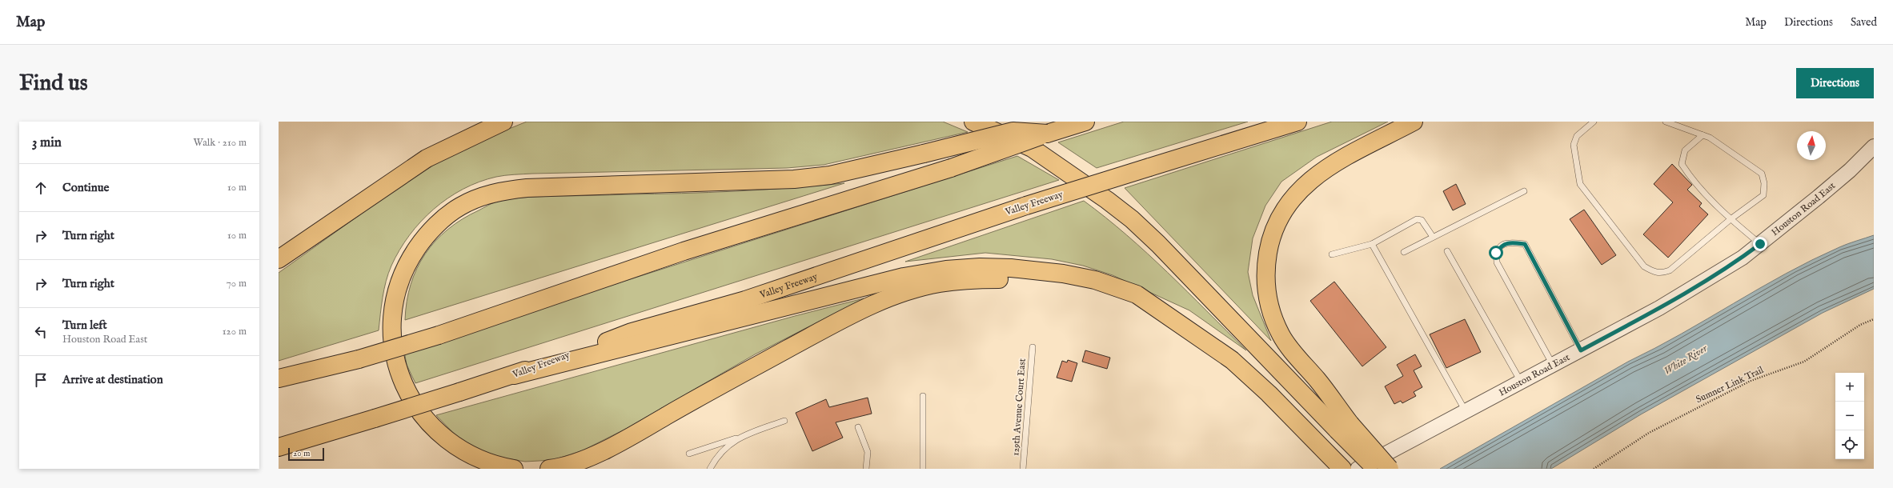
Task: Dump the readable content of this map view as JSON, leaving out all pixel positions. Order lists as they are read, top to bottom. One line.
{"streets":{"highway":["Valley Freeway"],"street":["Houston Road East"],"lane":["129th Avenue Court East"],"path":["Sumner Link Trail"]},"water":["White River"],"scale_bar":"20 m","north":"top","page":{"header":"Map","nav":["Map","Directions","Saved"],"buttons":"Directions","title":"Find us","heading":["3 min","Walk · 210 m"],"list":[["Continue","10 m"],["Turn right","10 m"],["Turn right","70 m"],["Turn left","Houston Road East","120 m"],"Arrive at destination"],"map_buttons":["+","−"],"scale":"20 m"}}
